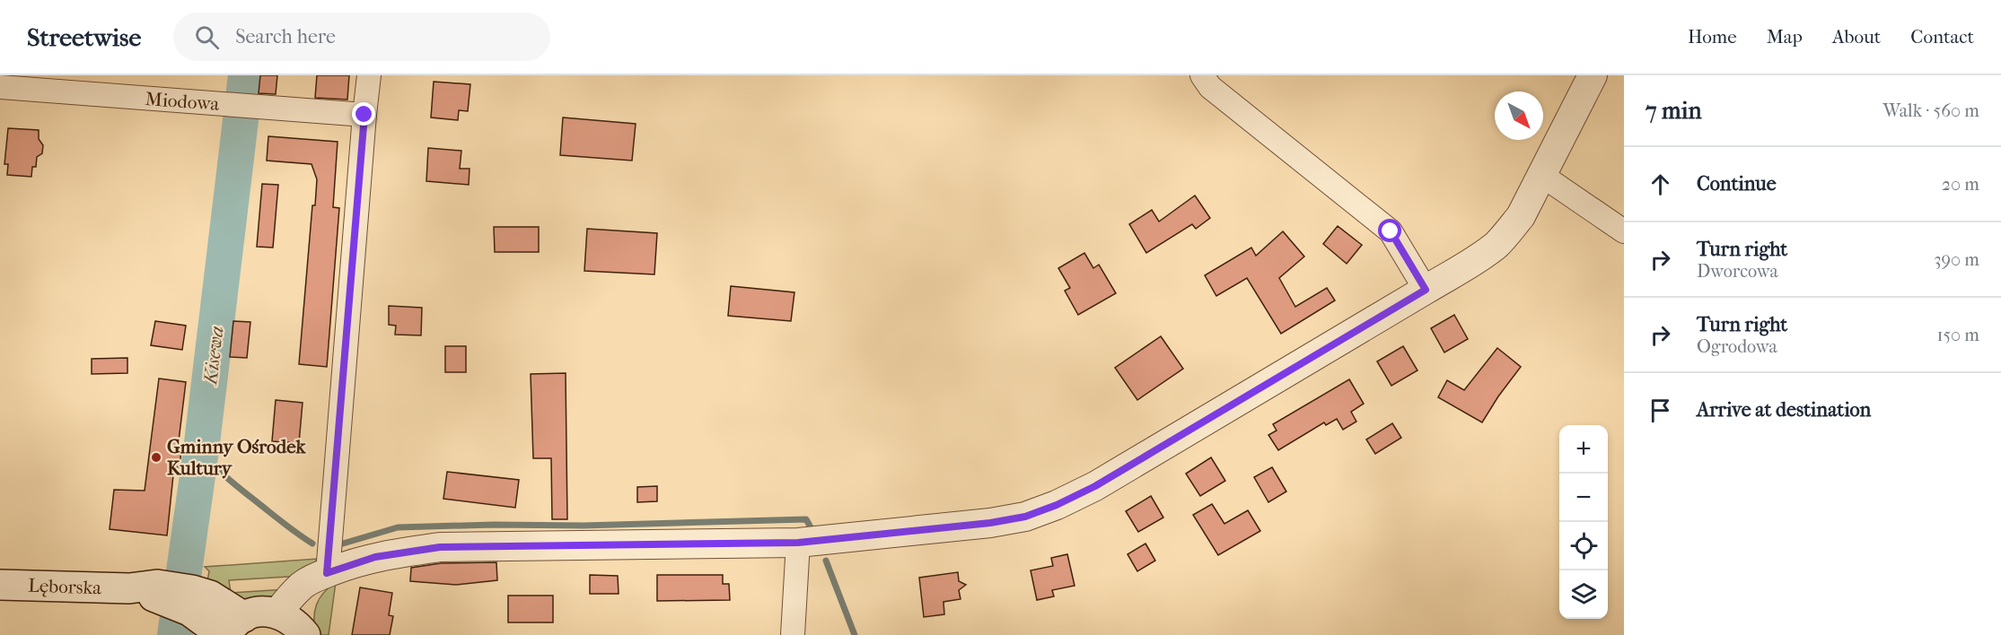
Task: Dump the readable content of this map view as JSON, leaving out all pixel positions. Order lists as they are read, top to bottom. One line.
{"streets":{"main road":["Lęborska"],"street":["Miodowa"]},"water":["Kisewa"],"places":["Gminny Ośrodek Kultury"],"north":"bottom right","page":{"header":"Streetwise","search":"Search here","nav":["Home","Map","About","Contact"],"heading":["7 min","Walk · 560 m"],"list":[["Continue","20 m"],["Turn right","Dworcowa","390 m"],["Turn right","Ogrodowa","150 m"],"Arrive at destination"],"map_buttons":["+","−"]}}
